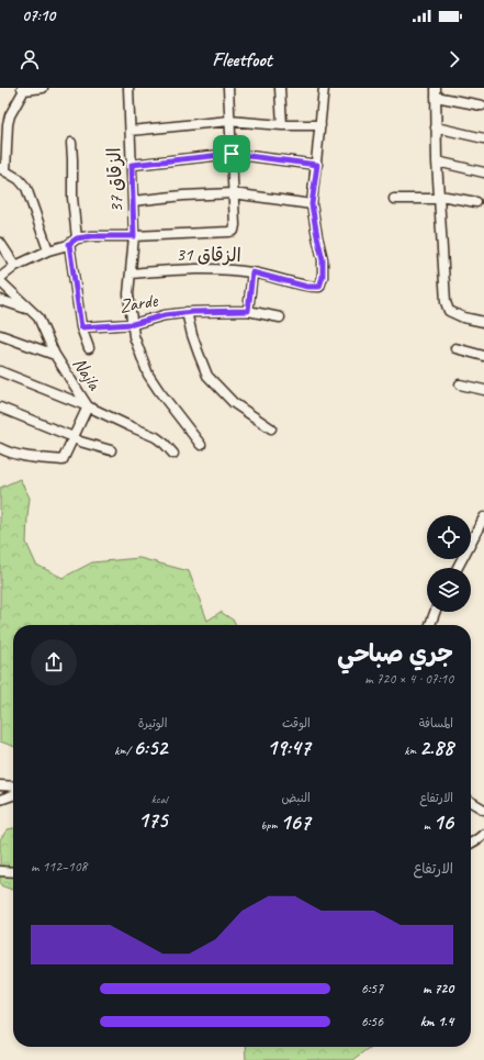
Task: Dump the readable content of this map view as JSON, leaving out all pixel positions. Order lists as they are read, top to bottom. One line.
{"streets":{"street":["الزقاق 37","الزقاق 31","Zarde","Najla"]},"crossings":[["الزقاق 37","الزقاق 31"],["الزقاق 37","Zarde"]],"page":{"status":"07:10","header":"Fleetfoot","heading":["جري صباحي","07:10 · 4 × 720 m"],"stats":[["المسافة","2.88 km"],["الوقت","19:47"],["الوتيرة","6:52 /km"],["الارتفاع","16 m"],["النبض","167 bpm"],["kcal","175"]],"chart":["الارتفاع","108–112 m"],"list":[{"name":"720 m","note":"6:57"},{"name":"1.4 km","note":"6:56"}]}}
